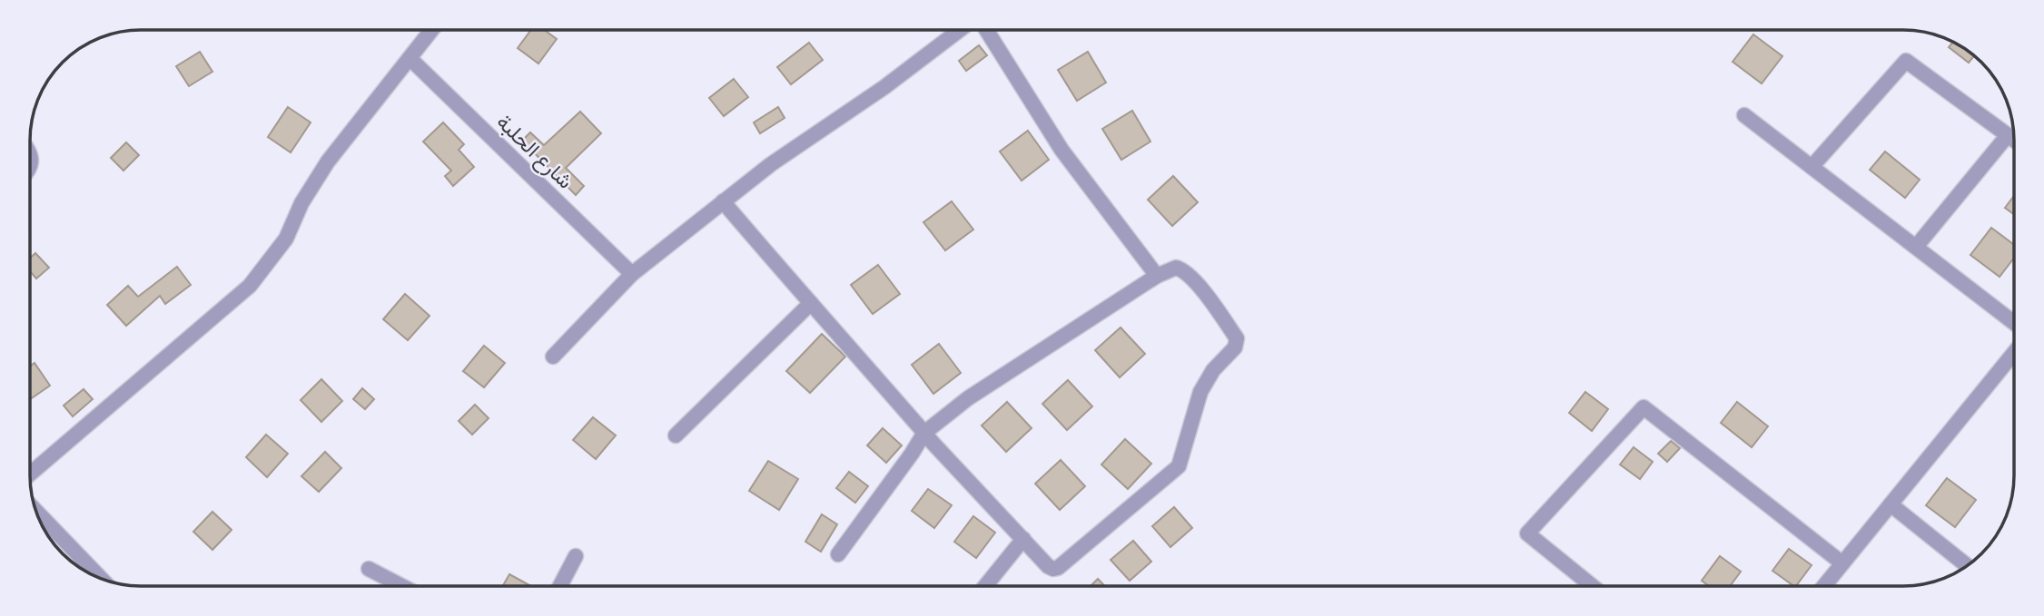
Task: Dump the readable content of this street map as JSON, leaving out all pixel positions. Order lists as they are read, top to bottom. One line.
{"streets":{"street":["شارع الحلبة"]}}
